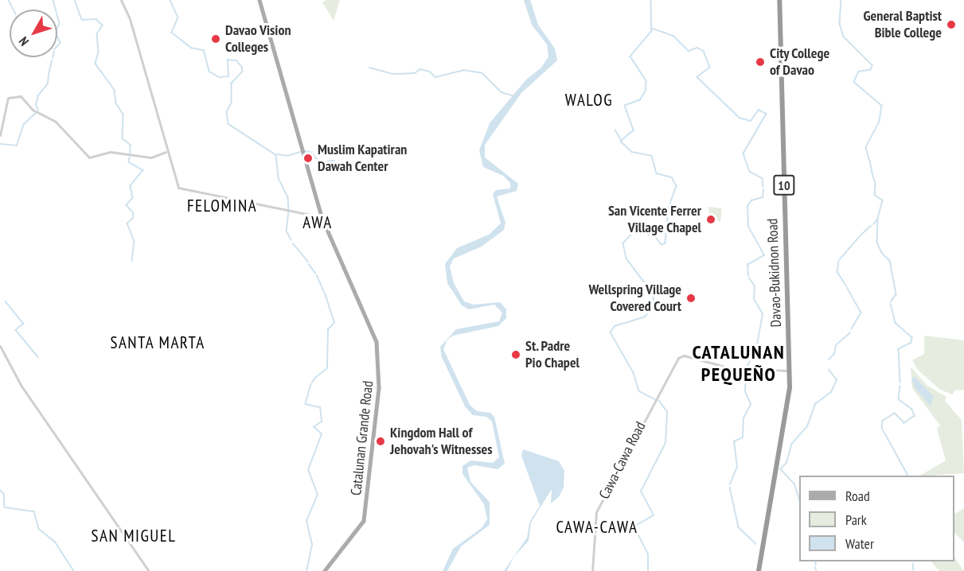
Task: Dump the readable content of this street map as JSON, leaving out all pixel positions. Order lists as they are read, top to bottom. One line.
{"streets":{"highway":["10","Davao-Bukidnon Road"],"main road":["Catalunan Grande Road"],"street":["Cawa-Cawa Road"]},"crossings":[["Davao-Bukidnon Road","Cawa-Cawa Road"]],"districts":["WALOG","FELOMINA","AWA","SANTA MARTA","CATALUNAN PEQUEÑO","CAWA-CAWA","SAN MIGUEL"],"places":["General Baptist Bible College","Davao Vision Colleges","City College of Davao","Muslim Kapatiran Dawah Center","San Vicente Ferrer Village Chapel","Wellspring Village Covered Court","St. Padre Pio Chapel","Kingdom Hall of Jehovah's Witnesses"],"legend":["Road","Park","Water"],"north":"bottom left"}
